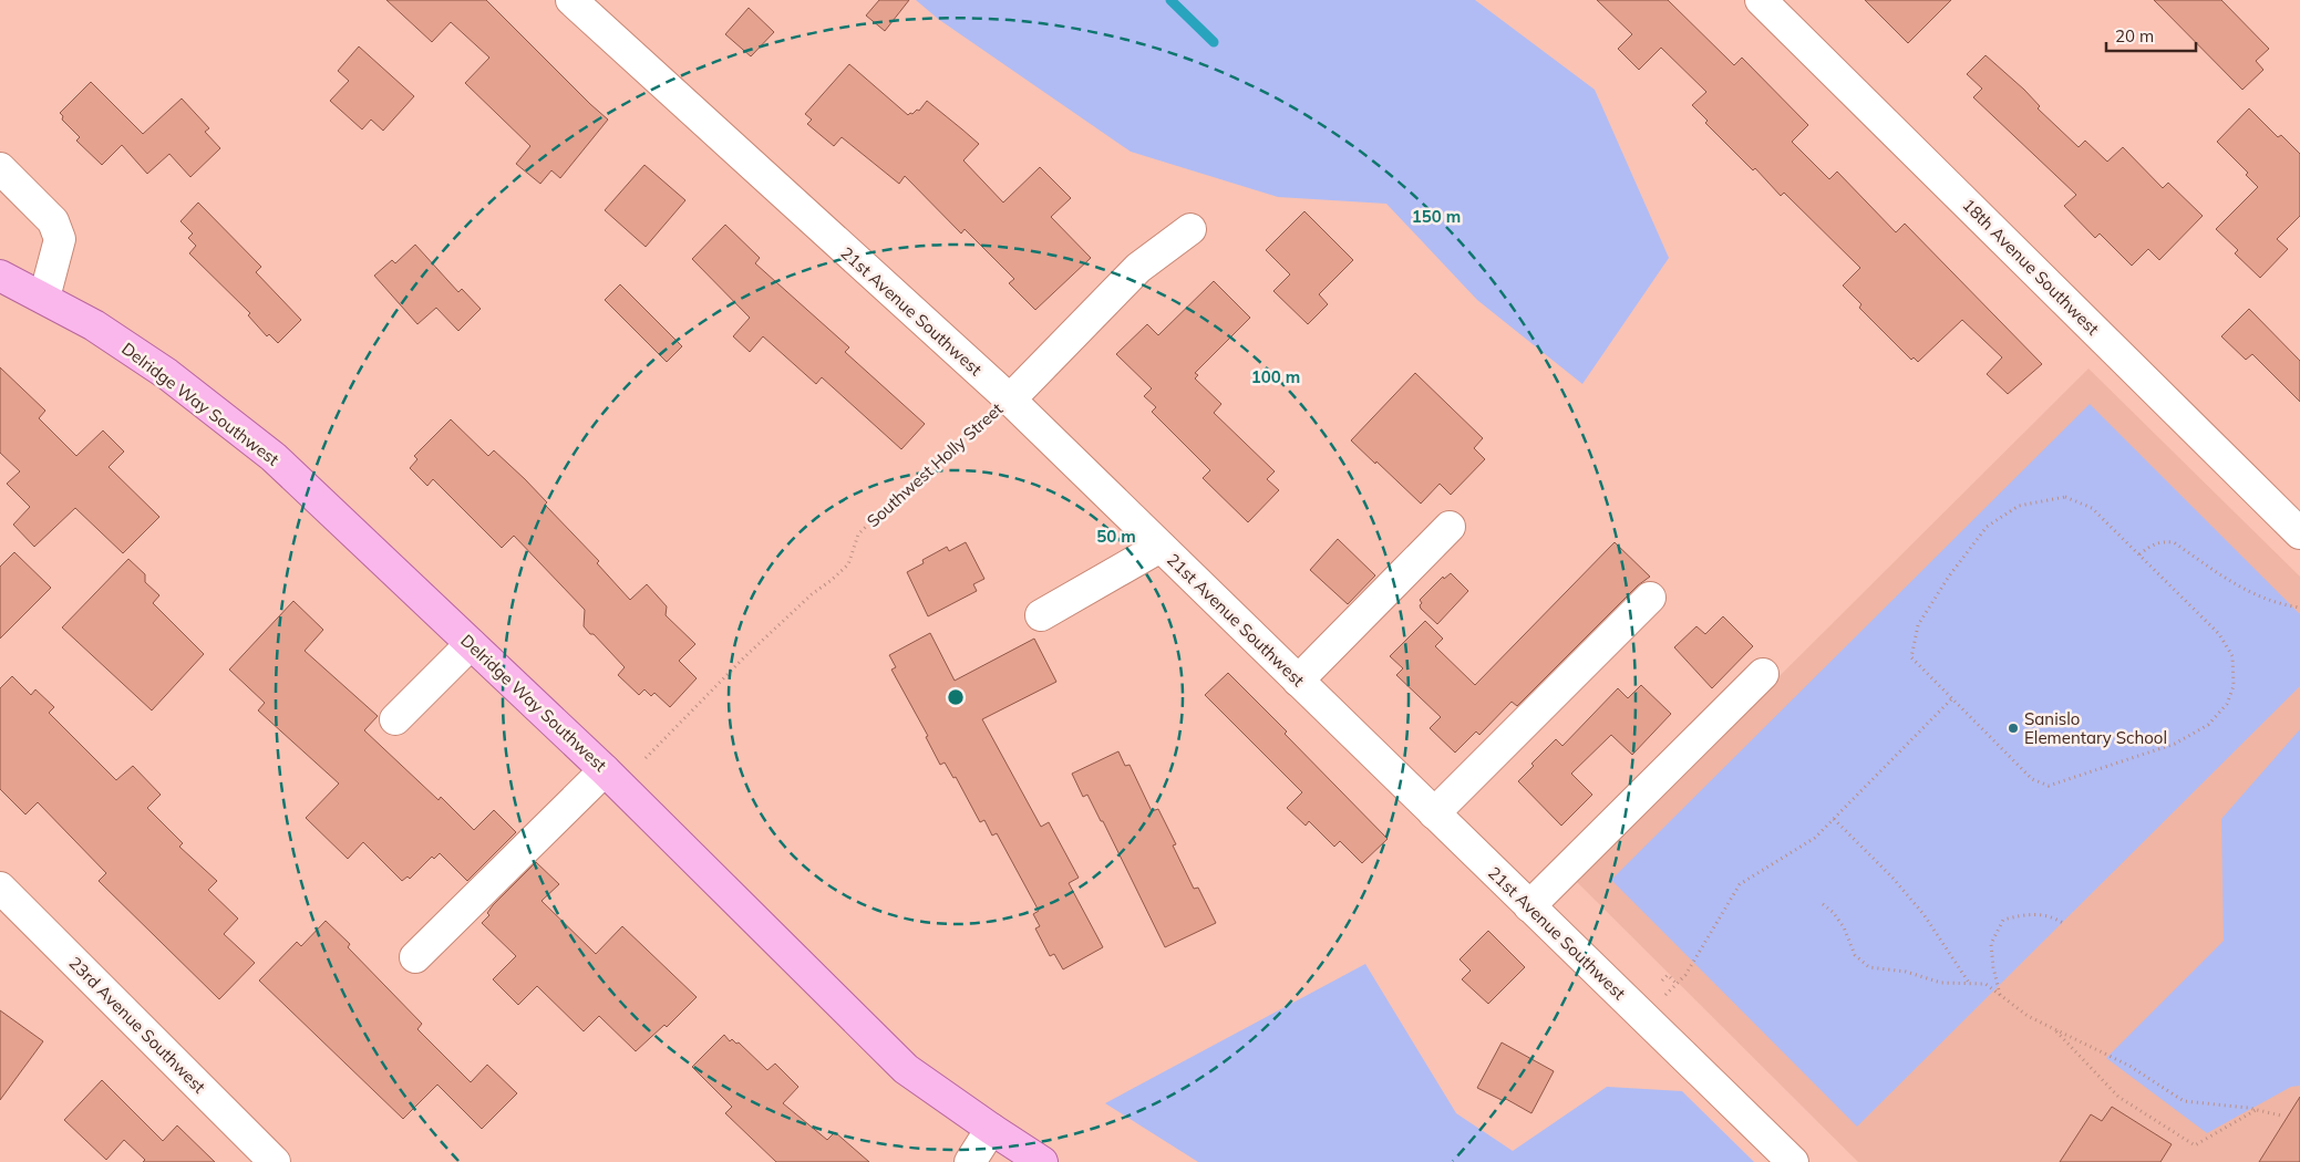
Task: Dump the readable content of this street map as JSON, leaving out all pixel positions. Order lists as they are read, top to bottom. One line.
{"streets":{"main road":["Delridge Way Southwest"],"street":["18th Avenue Southwest","21st Avenue Southwest","Southwest Holly Street","23rd Avenue Southwest"]},"crossings":[["21st Avenue Southwest","Southwest Holly Street"]],"places":["Sanislo Elementary School"],"scale_bar":"20 m","rings":["150 m","100 m","50 m"]}
